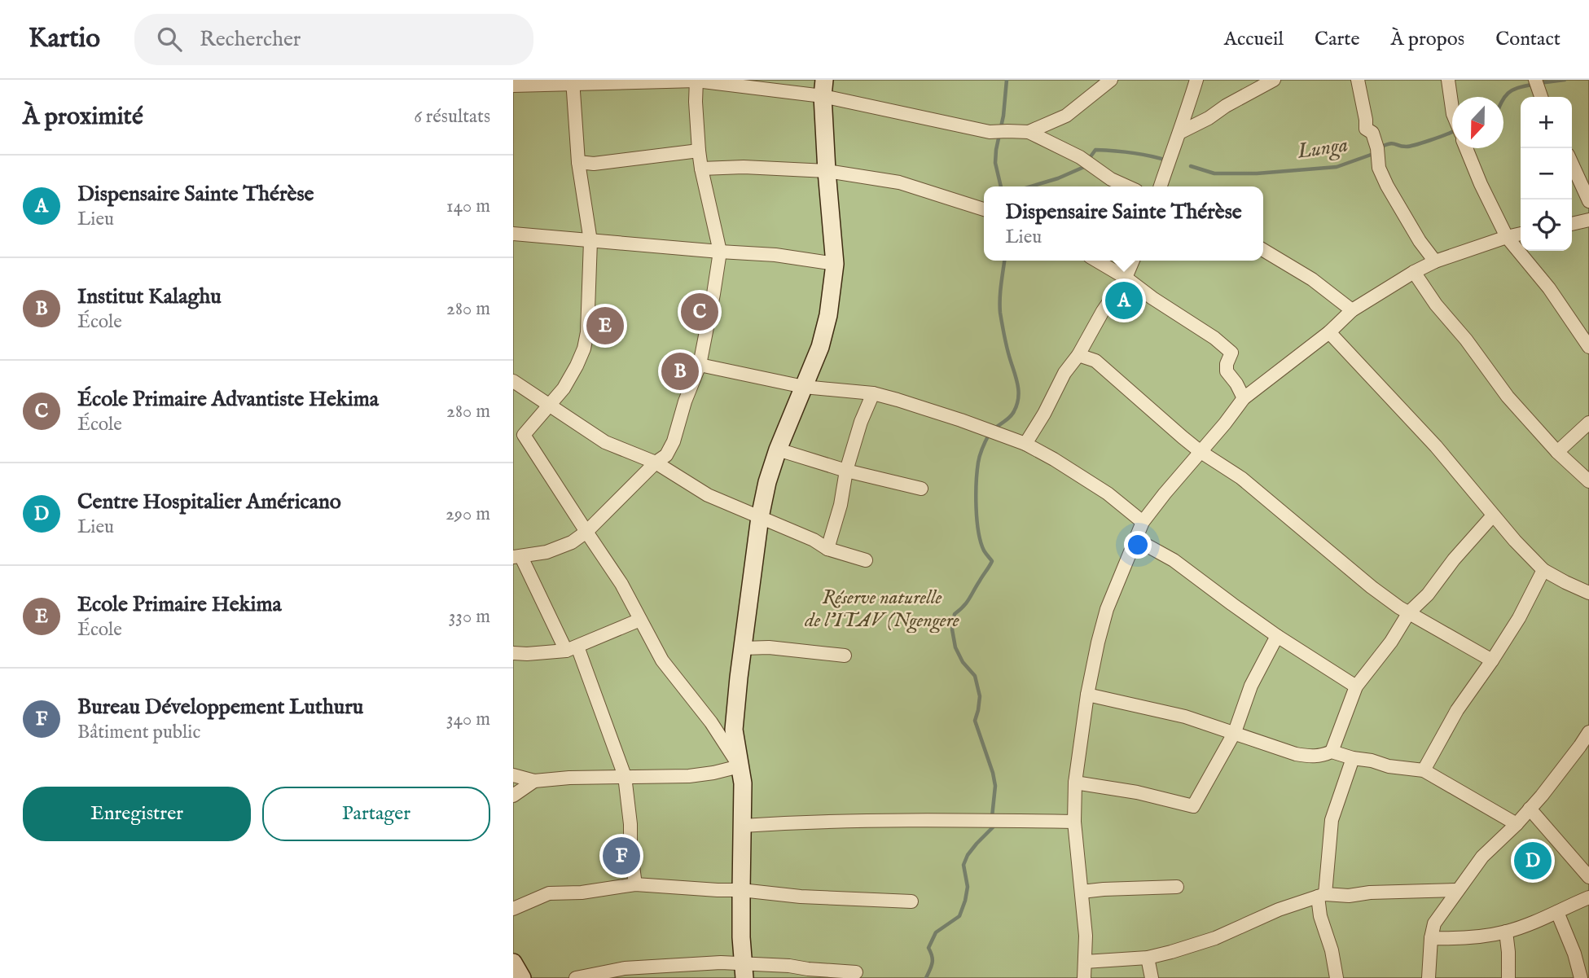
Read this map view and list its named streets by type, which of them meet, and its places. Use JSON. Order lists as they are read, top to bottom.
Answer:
{
  "water": ["Lunga"],
  "parks": ["Réserve naturelle de l'ITAV (Ngengere"],
  "north": "bottom",
  "page": {
    "header": "Kartio",
    "search": "Rechercher",
    "nav": [
      "Accueil",
      "Carte",
      "À propos",
      "Contact"
    ],
    "heading": ["À proximité", "6 résultats"],
    "map_buttons": ["+", "−"],
    "list": [
      {
        "mark": "A",
        "name": "Dispensaire Sainte Thérèse",
        "note": "Lieu",
        "value": "140 m"
      },
      {
        "mark": "B",
        "name": "Institut Kalaghu",
        "note": "École",
        "value": "280 m"
      },
      {
        "mark": "C",
        "name": "École Primaire Advantiste Hekima",
        "note": "École",
        "value": "280 m"
      },
      {
        "mark": "D",
        "name": "Centre Hospitalier Américano",
        "note": "Lieu",
        "value": "290 m"
      },
      {
        "mark": "E",
        "name": "Ecole Primaire Hekima",
        "note": "École",
        "value": "330 m"
      },
      {
        "mark": "F",
        "name": "Bureau Développement Luthuru",
        "note": "Bâtiment public",
        "value": "340 m"
      }
    ],
    "popup": ["Dispensaire Sainte Thérèse", "Lieu"],
    "pins": [
      "A",
      "C",
      "E",
      "B",
      "F",
      "D"
    ],
    "buttons": ["Enregistrer", "Partager"]
  }
}
